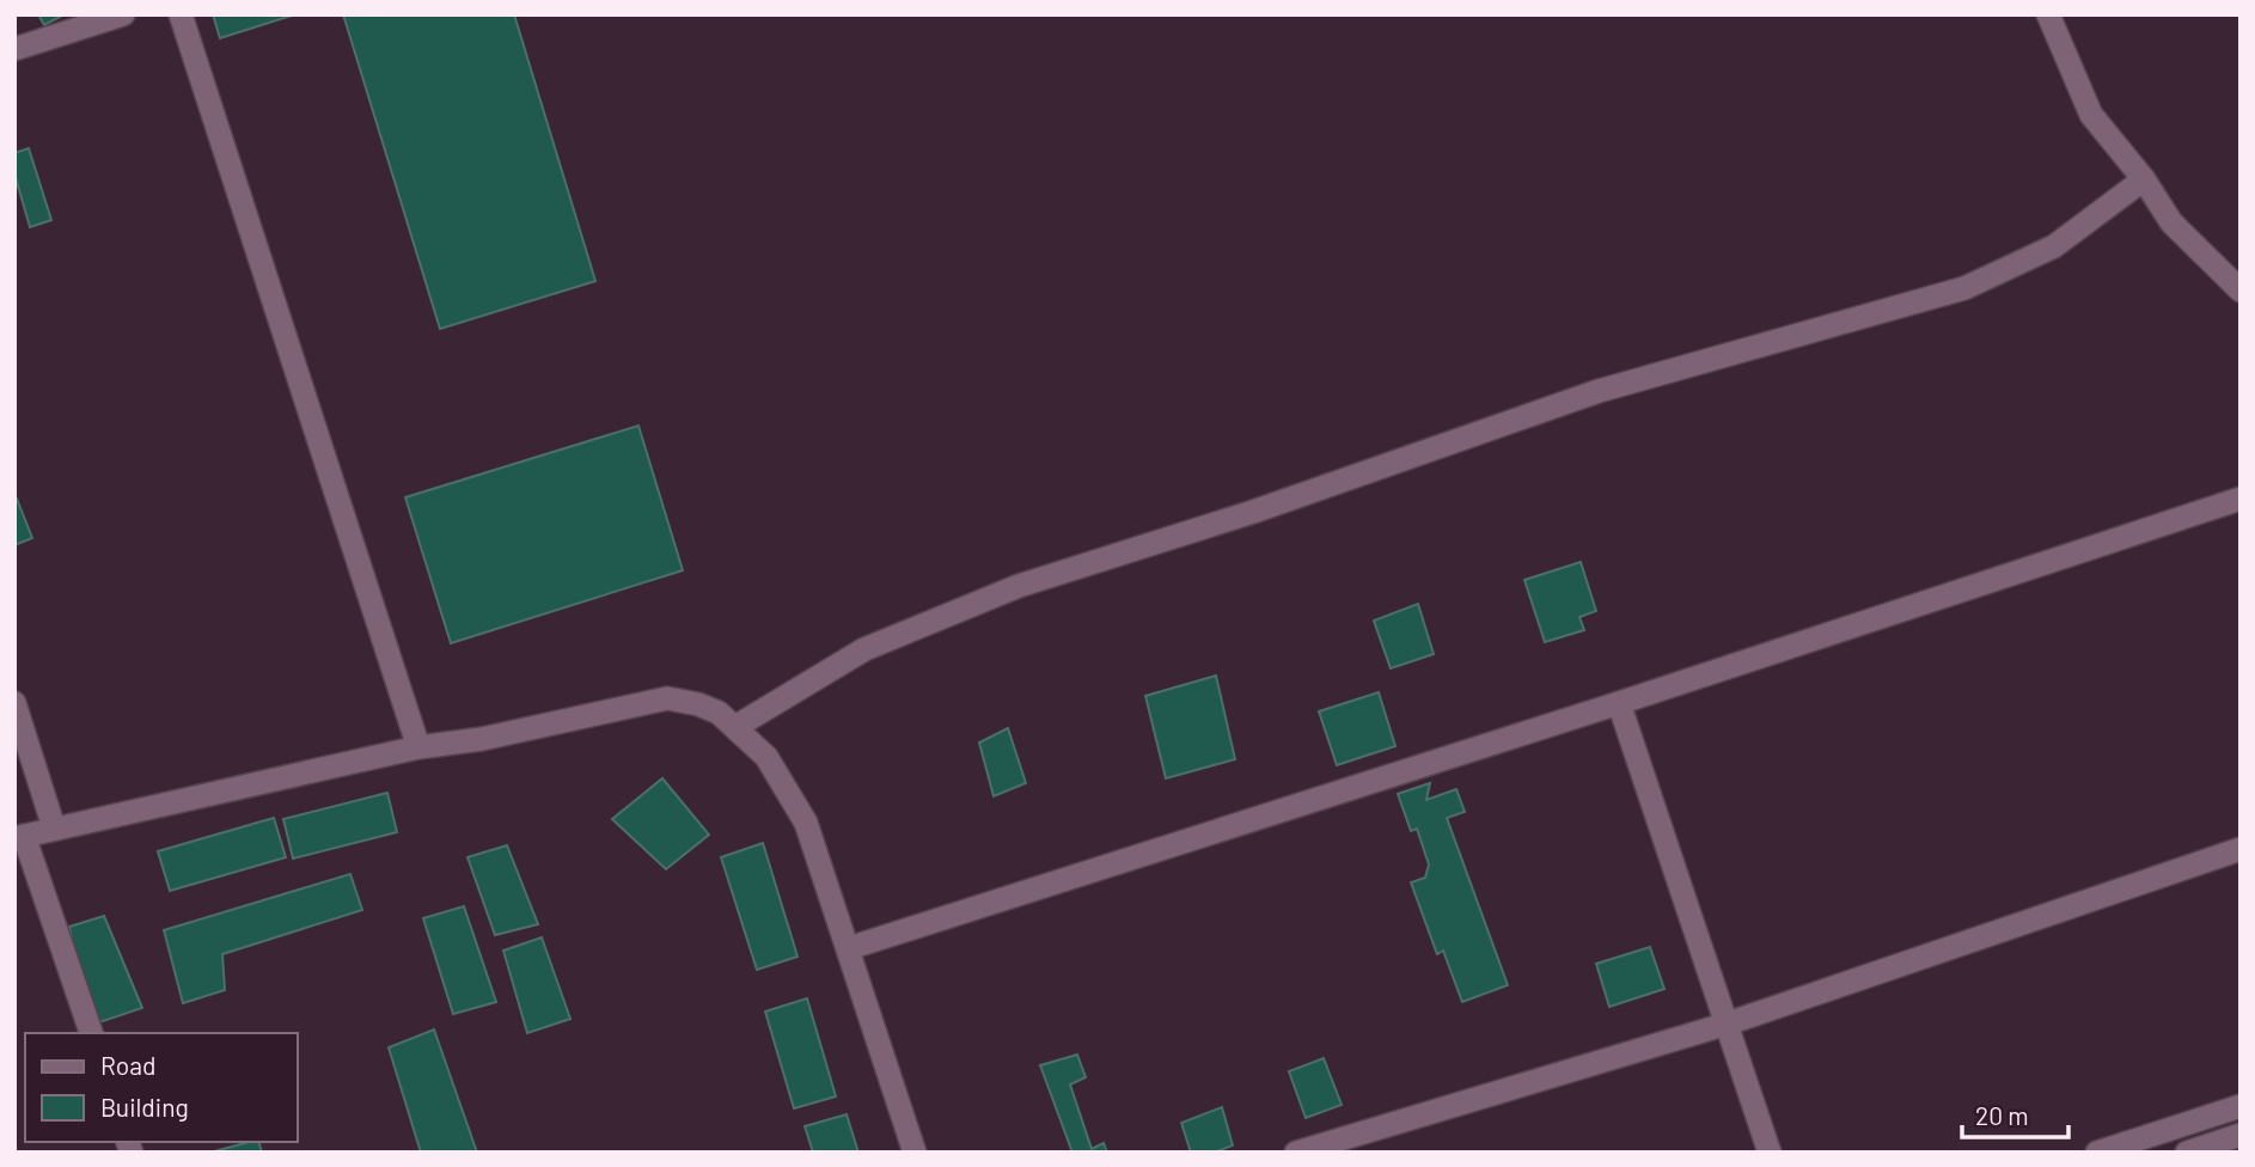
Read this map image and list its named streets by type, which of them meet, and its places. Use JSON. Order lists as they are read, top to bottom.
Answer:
{
  "legend": ["Road", "Building"],
  "scale_bar": "20 m"
}
